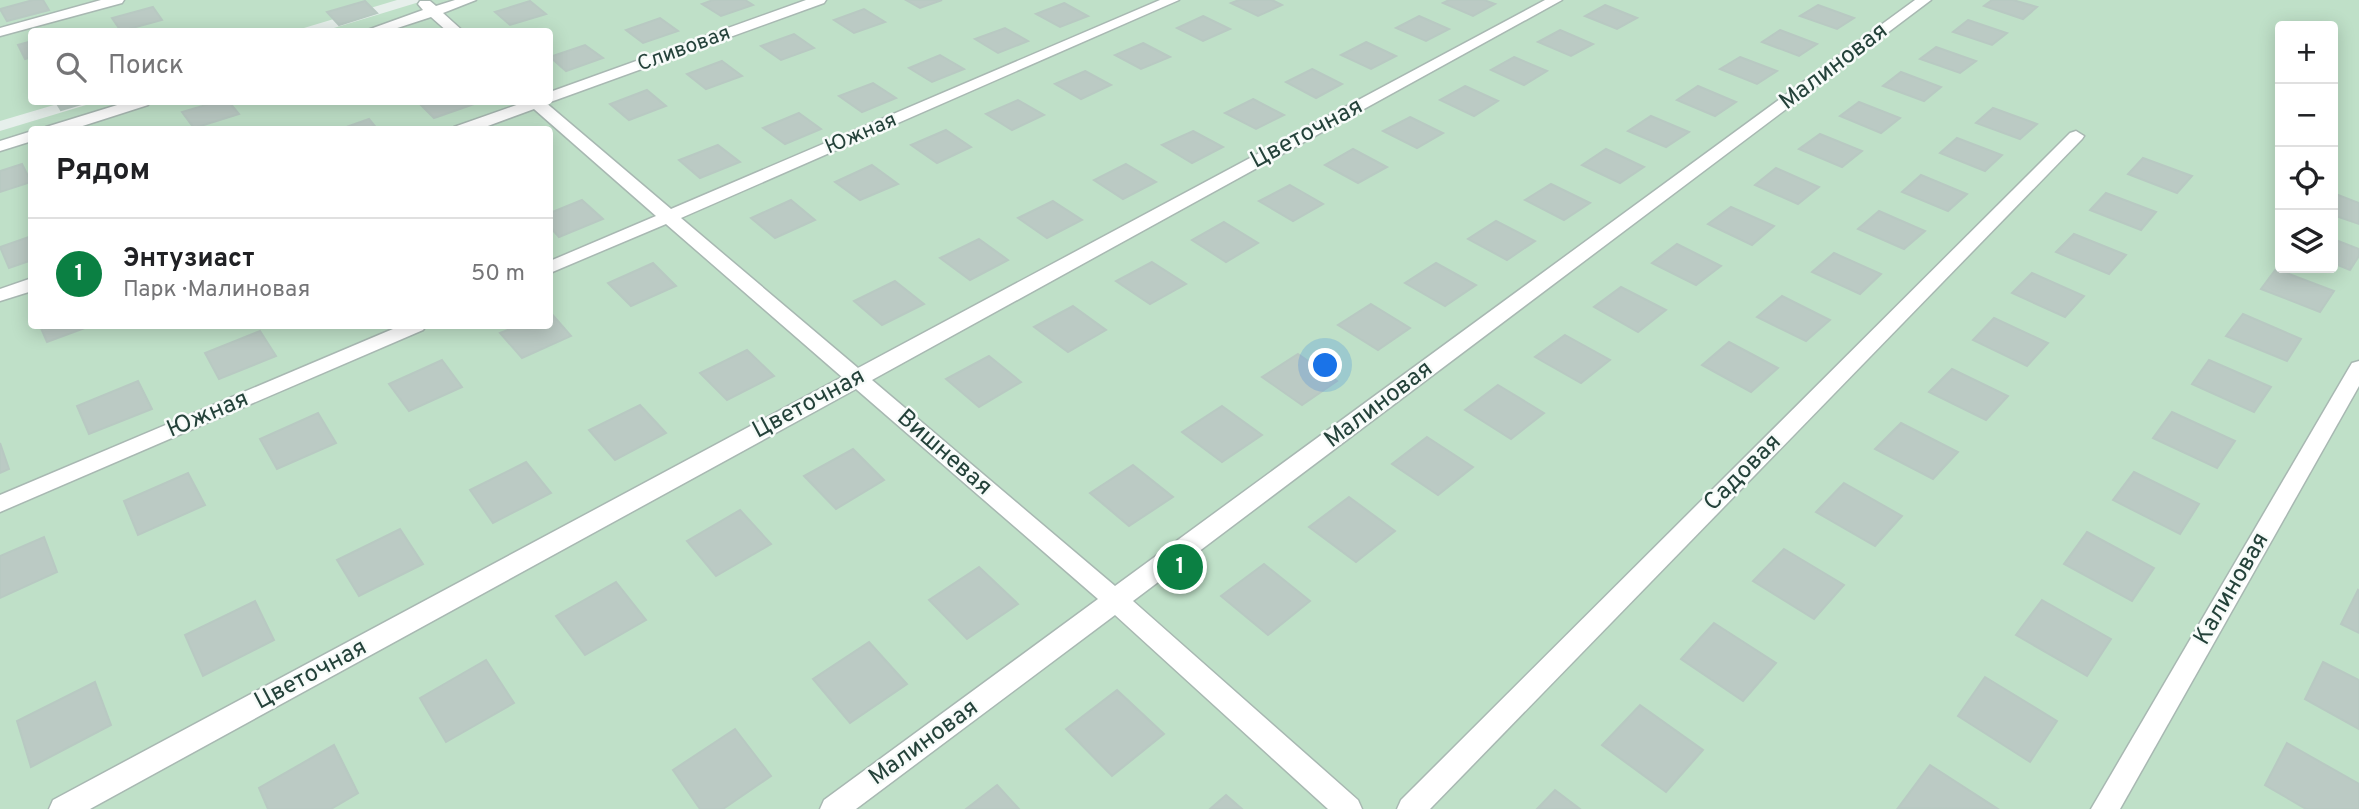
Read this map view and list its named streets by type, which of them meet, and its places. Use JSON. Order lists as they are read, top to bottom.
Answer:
{
  "streets": {
    "street": [
      "Сливовая",
      "Малиновая",
      "Южная",
      "Цветочная",
      "Вишневая",
      "Садовая",
      "Калиновая"
    ]
  },
  "crossings": [
    ["Малиновая", "Вишневая"],
    ["Южная", "Вишневая"],
    ["Цветочная", "Вишневая"]
  ],
  "page": {
    "map_buttons": ["+", "−"],
    "search": "Поиск",
    "heading": "Рядом",
    "list": [
      {
        "mark": "1",
        "name": "Энтузиаст",
        "note": "Парк · Малиновая",
        "value": "50 m"
      }
    ],
    "pins": "1"
  }
}
